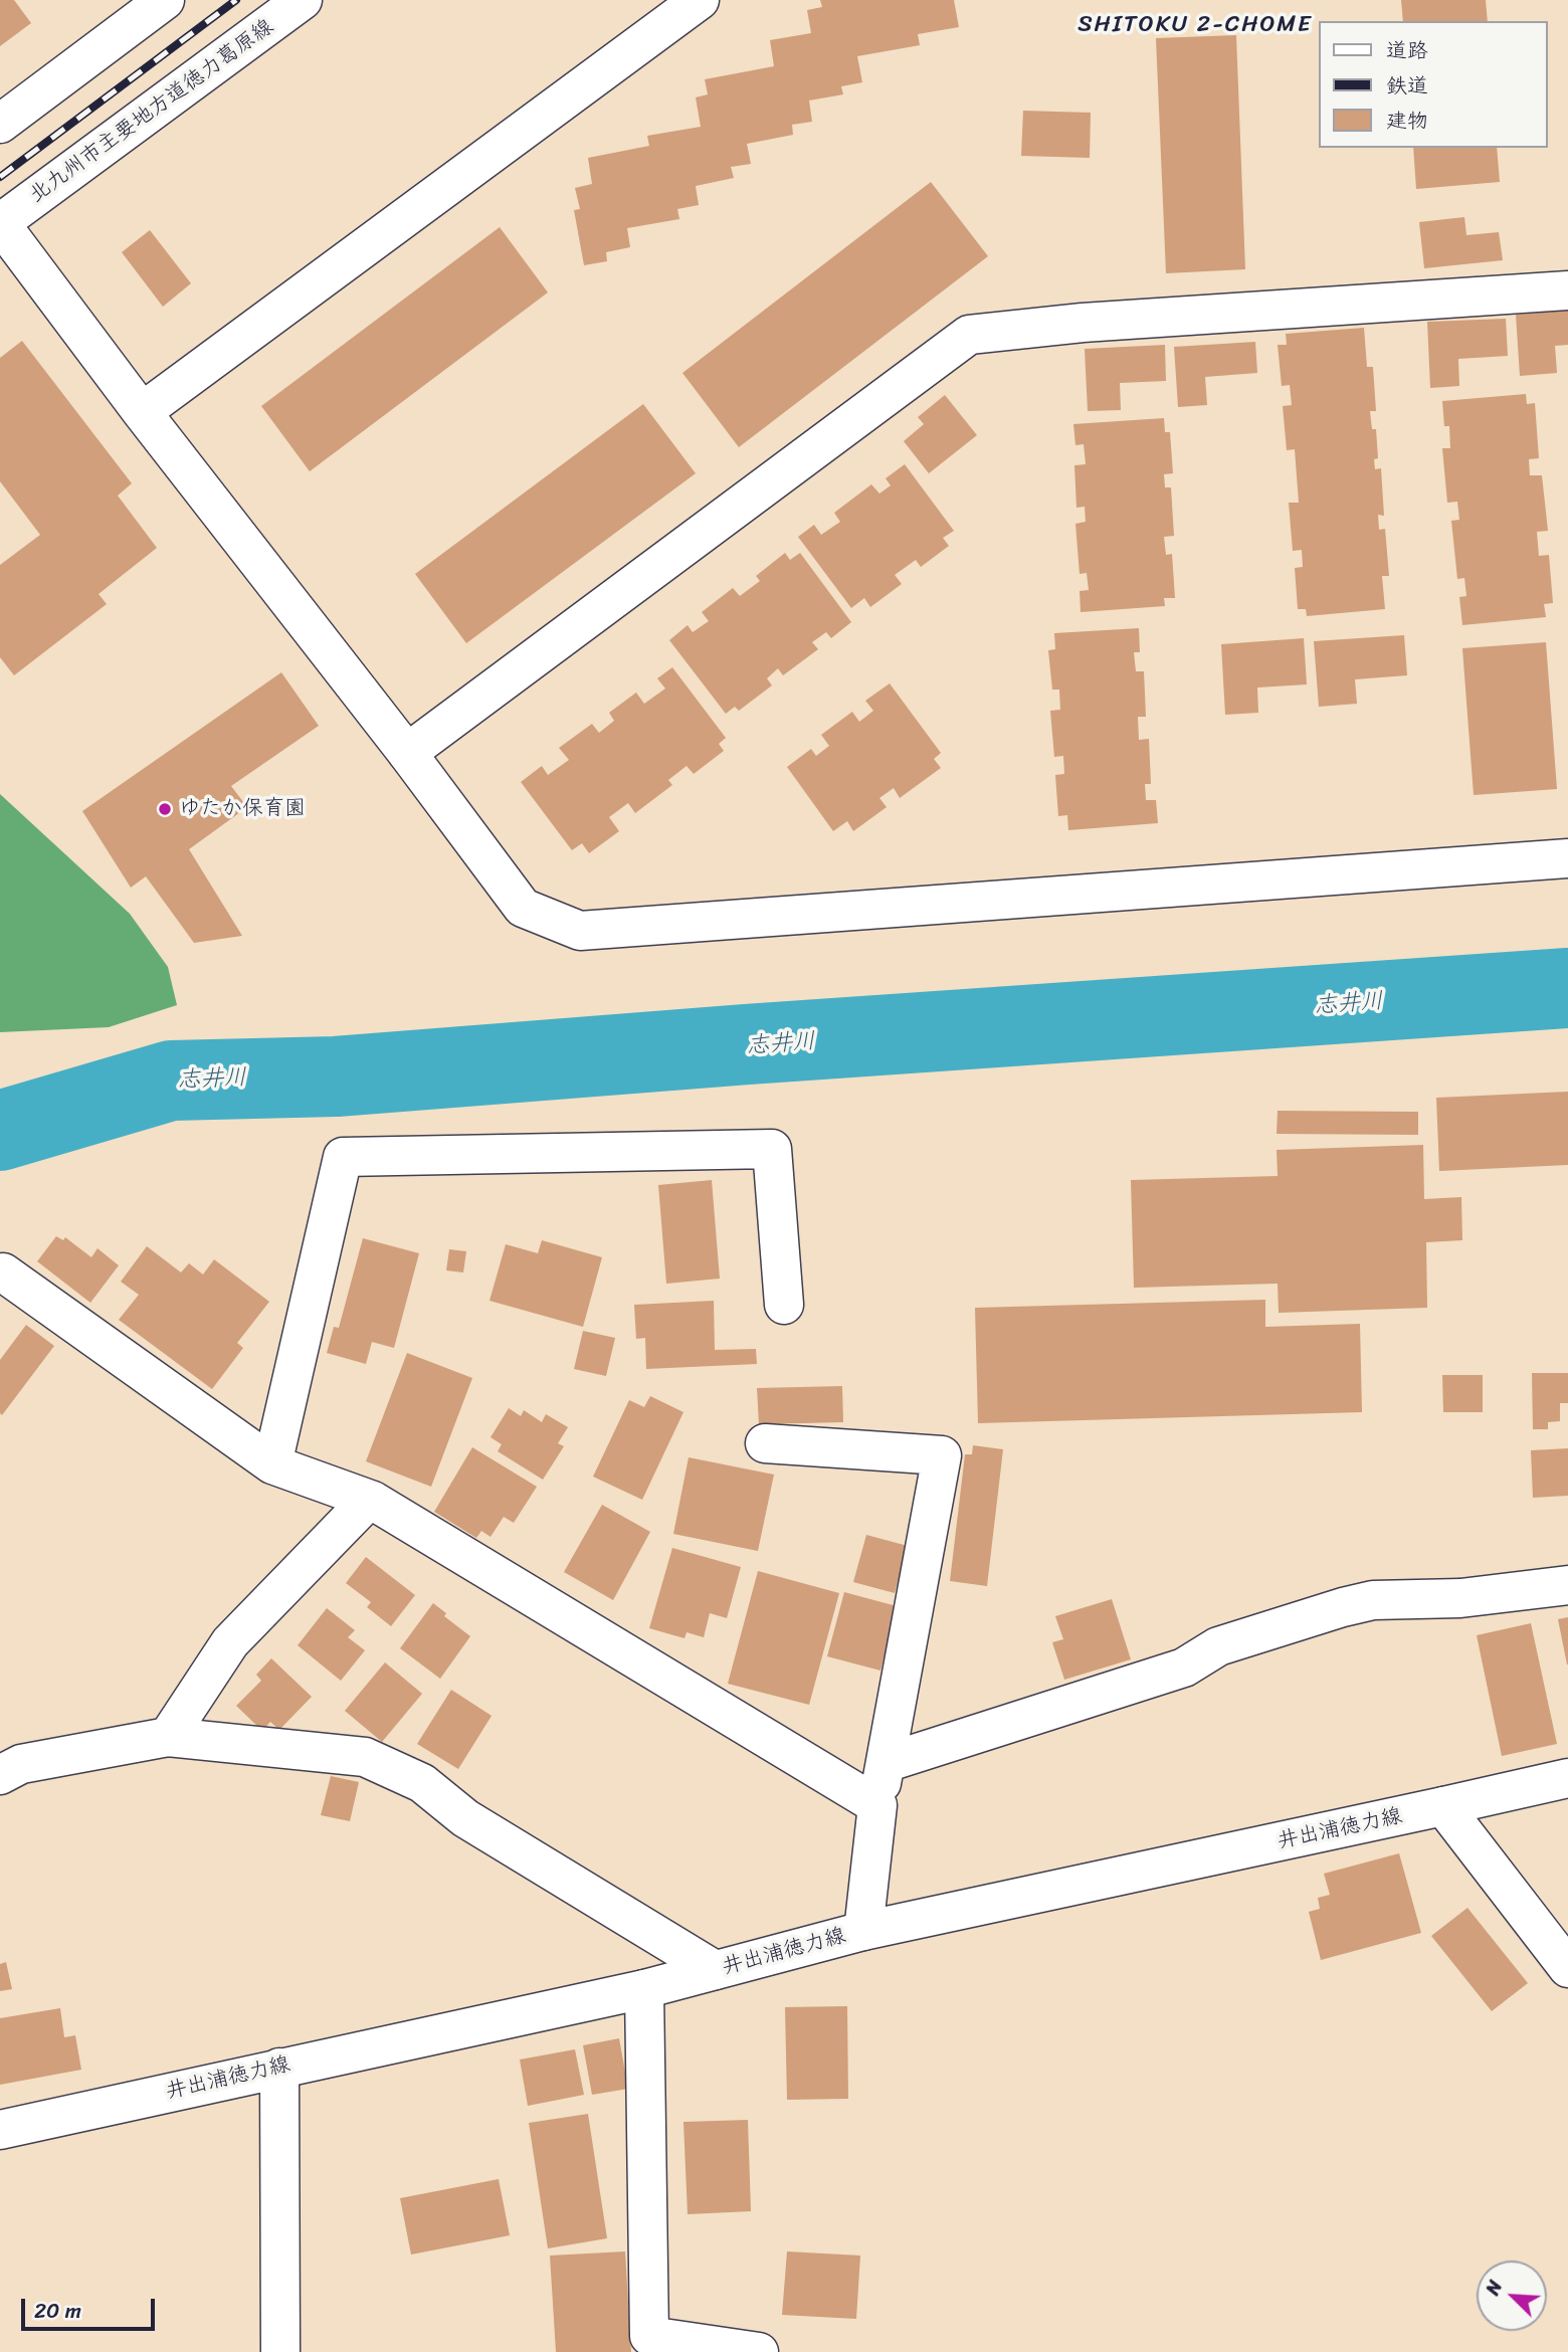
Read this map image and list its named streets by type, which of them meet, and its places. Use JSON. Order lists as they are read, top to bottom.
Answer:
{
  "streets": {
    "street": ["北九州市主要地方道徳力葛原線", "井出浦徳力線"]
  },
  "districts": ["SHITOKU 2-CHOME"],
  "water": ["志井川"],
  "places": ["ゆたか保育園"],
  "legend": ["道路", "鉄道", "建物"],
  "scale_bar": "20 m",
  "north": "top left"
}
